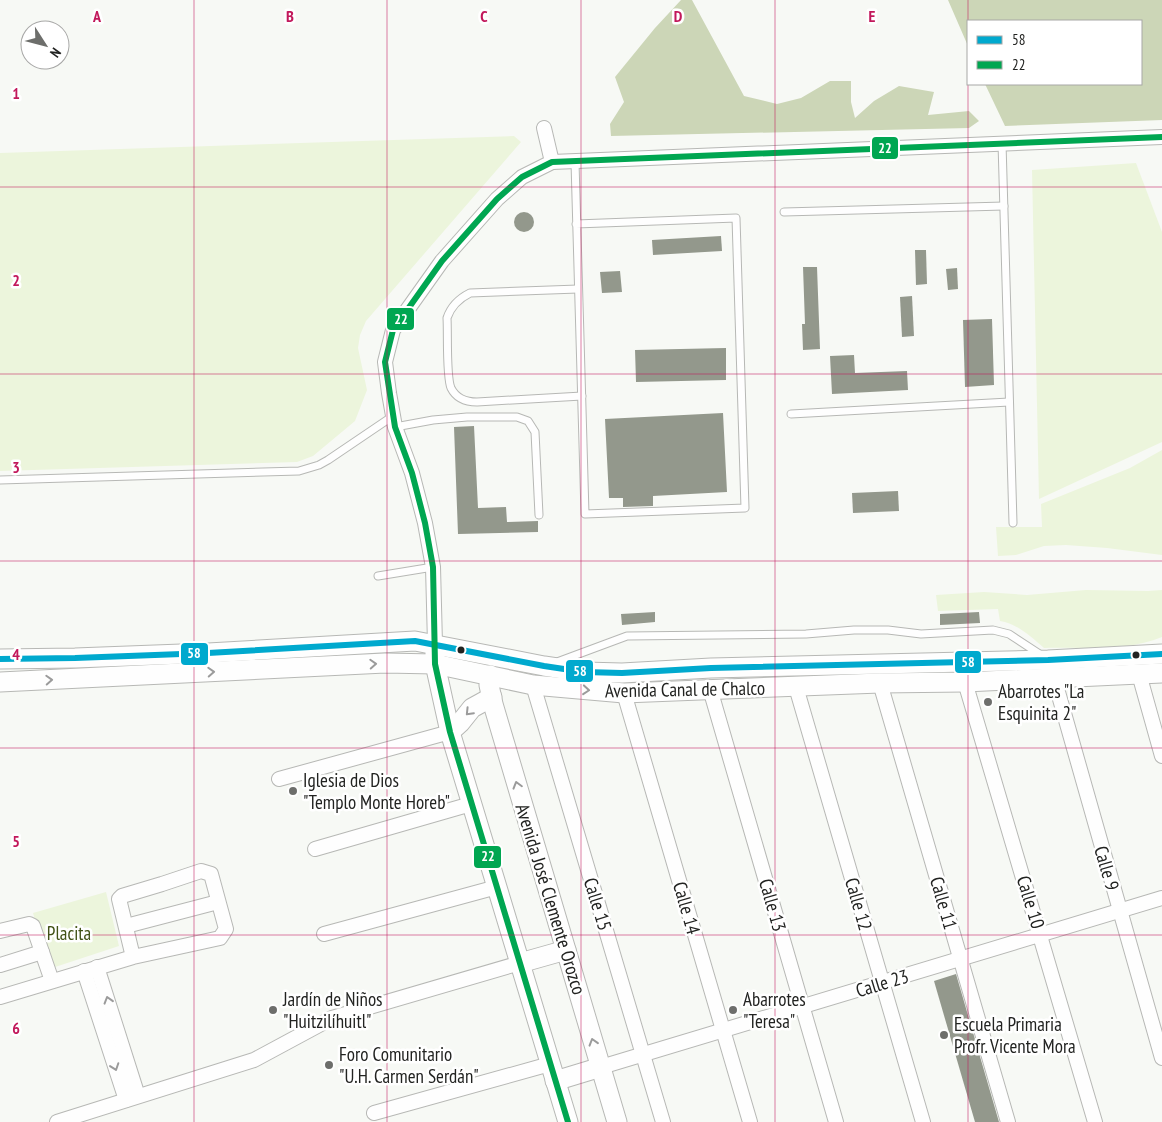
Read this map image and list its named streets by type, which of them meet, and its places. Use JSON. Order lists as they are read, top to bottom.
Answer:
{
  "streets": {
    "main road": ["Avenida Canal de Chalco", "Avenida José Clemente Orozco"],
    "street": [
      "Calle 9",
      "Calle 10",
      "Calle 11",
      "Calle 15",
      "Calle 12",
      "Calle 13",
      "Calle 14",
      "Calle 23"
    ]
  },
  "crossings": [
    ["Avenida Canal de Chalco", "Calle 9"],
    ["Avenida Canal de Chalco", "Avenida José Clemente Orozco"],
    ["Avenida Canal de Chalco", "Calle 10"],
    ["Avenida Canal de Chalco", "Calle 11"],
    ["Avenida Canal de Chalco", "Calle 15"],
    ["Avenida Canal de Chalco", "Calle 12"],
    ["Avenida Canal de Chalco", "Calle 13"],
    ["Avenida Canal de Chalco", "Calle 14"],
    ["Calle 9", "Calle 23"],
    ["Avenida José Clemente Orozco", "Calle 23"],
    ["Calle 10", "Calle 23"],
    ["Calle 11", "Calle 23"],
    ["Calle 15", "Calle 23"],
    ["Calle 12", "Calle 23"],
    ["Calle 13", "Calle 23"],
    ["Calle 14", "Calle 23"]
  ],
  "parks": ["Placita"],
  "places": [
    "Abarrotes \"La Esquinita 2\"",
    "Iglesia de Dios \"Templo Monte Horeb\"",
    "Jardín de Niños \"Huitzilíhuitl\"",
    "Abarrotes \"Teresa\"",
    "Escuela Primaria Profr. Vicente Mora",
    "Foro Comunitario \"U.H. Carmen Serdán\""
  ],
  "lines": ["transit line 22", "transit line 58"],
  "legend": ["58", "22"],
  "north": "bottom right",
  "grid": {
    "columns": [
      "A",
      "B",
      "C",
      "D",
      "E"
    ],
    "rows": [
      "1",
      "2",
      "3",
      "4",
      "5",
      "6"
    ]
  }
}
